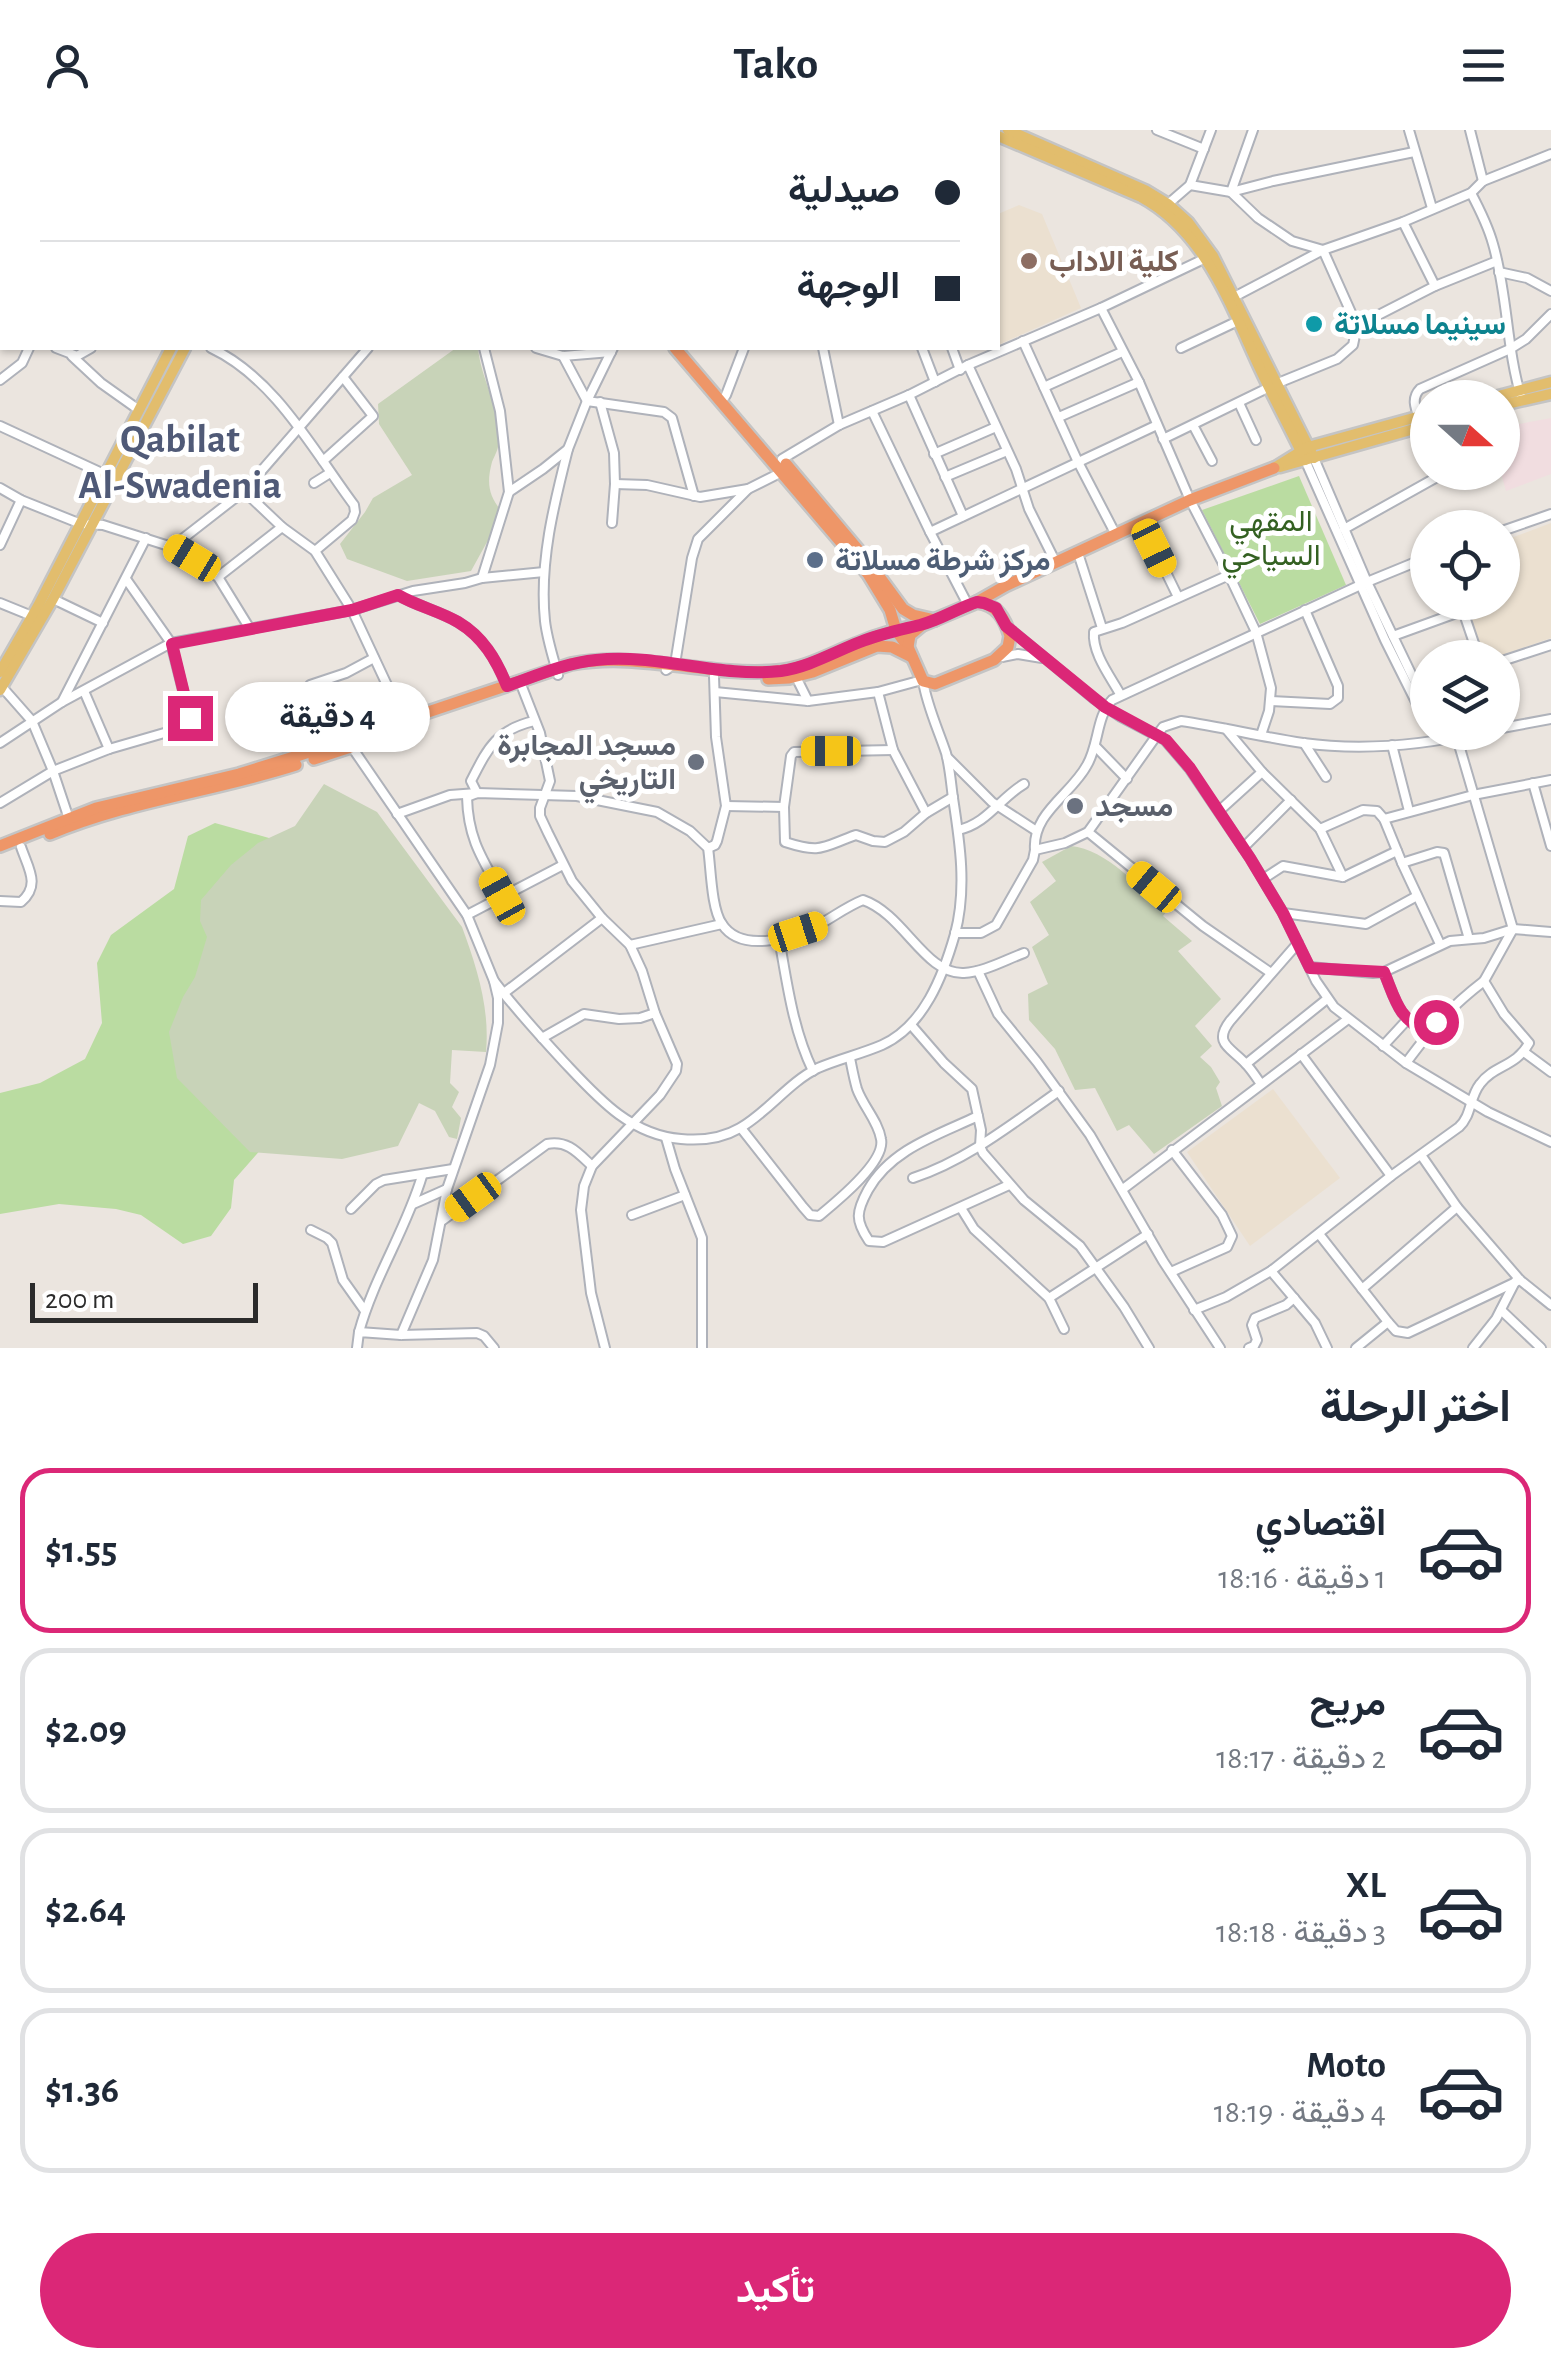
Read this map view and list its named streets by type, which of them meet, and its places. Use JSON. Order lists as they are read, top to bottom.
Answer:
{
  "districts": ["Qabilat Al-Swadenia"],
  "parks": ["المقهي السياحي"],
  "places": [
    "كلية الاداب",
    "سينيما مسلاتة",
    "مركز شرطة مسلاتة",
    "مسجد المجابرة التاريخي",
    "مسجد"
  ],
  "scale_bar": "200 m",
  "north": "right",
  "page": {
    "header": "Tako",
    "banner": ["صيدلية", "الوجهة"],
    "bubble": "4 دقيقة",
    "scale": "200 m",
    "heading": "اختر الرحلة",
    "list": [
      {
        "name": "اقتصادي",
        "note": "1 دقيقة · 18:16",
        "value": "$1.55"
      },
      {
        "name": "مريح",
        "note": "2 دقيقة · 18:17",
        "value": "$2.09"
      },
      {
        "name": "XL",
        "note": "3 دقيقة · 18:18",
        "value": "$2.64"
      },
      {
        "name": "Moto",
        "note": "4 دقيقة · 18:19",
        "value": "$1.36"
      }
    ],
    "buttons": "تأكيد"
  }
}
